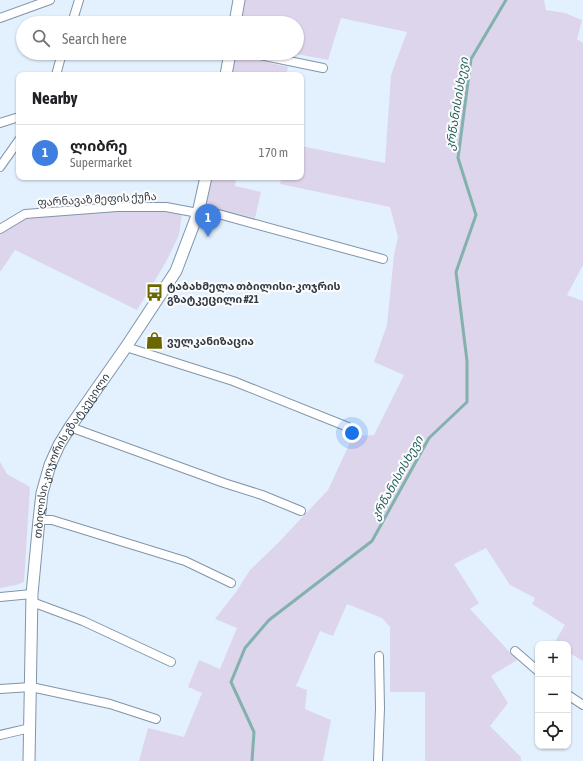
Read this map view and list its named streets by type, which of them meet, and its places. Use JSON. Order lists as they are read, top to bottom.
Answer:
{
  "streets": {
    "main road": ["თბილისი-კოჯორის გზატკეცილი"],
    "street": ["ფარნავაზ მეფის ქუჩა"]
  },
  "crossings": [
    ["ფარნავაზ მეფის ქუჩა", "თბილისი-კოჯორის გზატკეცილი"]
  ],
  "water": ["კრწანისისხევი"],
  "places": {
    "bus stop": ["ტაბახმელა თბილისი-კოჯრის გზატკეცილი #21"],
    "shop": ["ვულკანიზაცია"]
  },
  "page": {
    "search": "Search here",
    "heading": "Nearby",
    "list": [
      {
        "mark": "1",
        "name": "ლიბრე",
        "note": "Supermarket",
        "value": "170 m"
      }
    ],
    "pins": "1",
    "map_buttons": ["+", "−"]
  }
}
